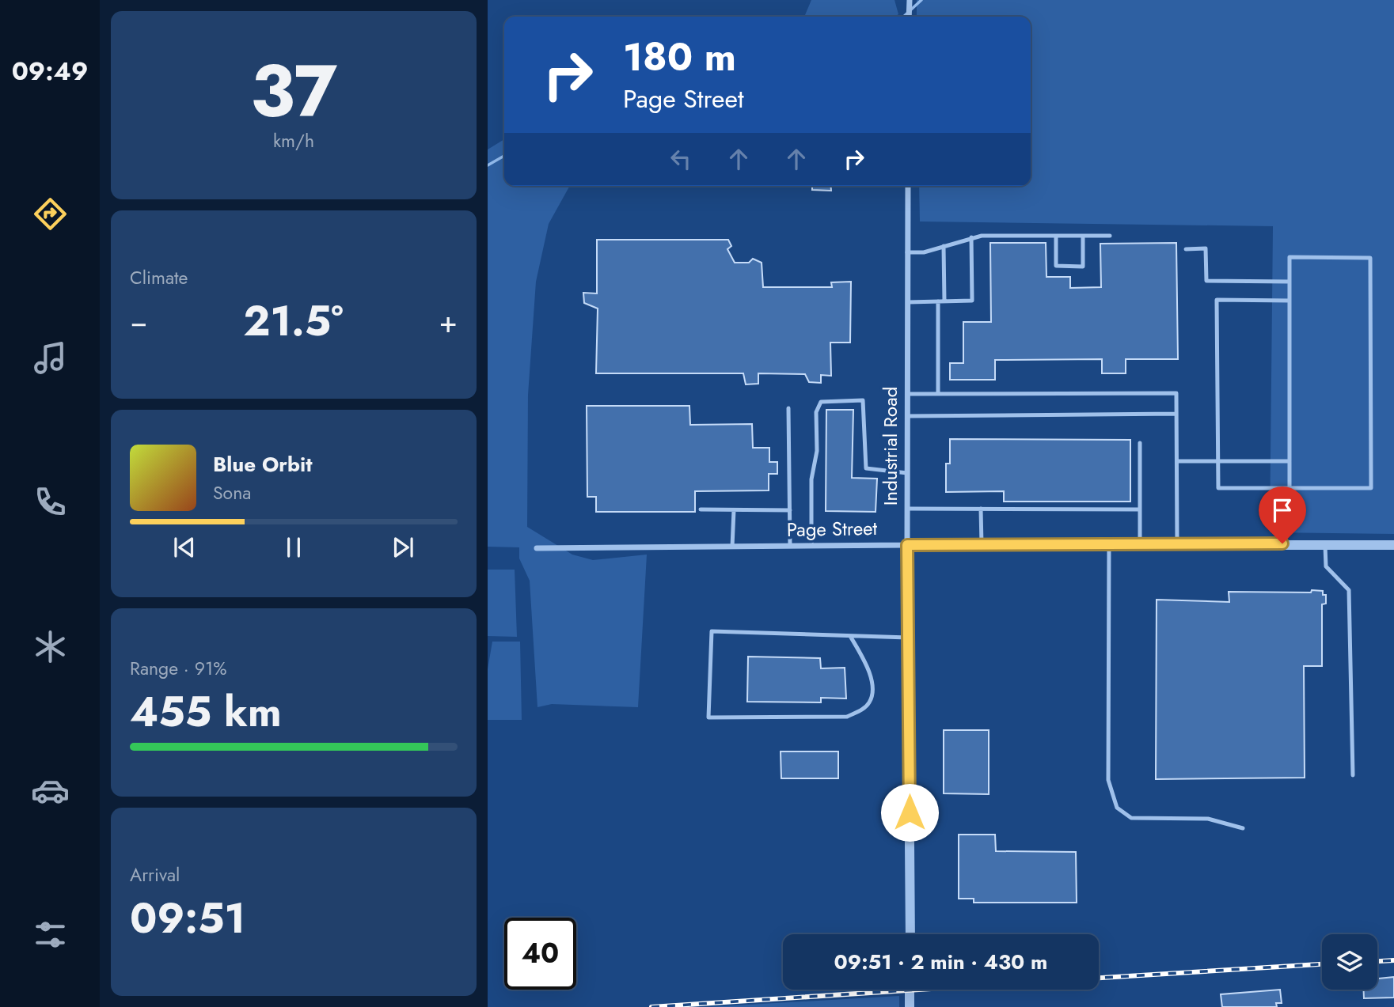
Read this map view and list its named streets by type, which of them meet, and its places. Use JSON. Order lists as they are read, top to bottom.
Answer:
{
  "streets": {
    "street": ["Industrial Road", "Page Street"]
  },
  "crossings": [
    ["Industrial Road", "Page Street"]
  ],
  "page": {
    "tabs": "09:49",
    "tile": [
      ["37", "km/h"],
      "Climate",
      ["Range · 91%", "455 km"],
      ["Arrival", "09:51"]
    ],
    "turn": ["180 m", "Page Street"],
    "heat": ["−", "21.5°", "+"],
    "song": ["Blue Orbit", "Sona"],
    "limit": "40",
    "trip": "09:51 · 2 min · 430 m"
  }
}
